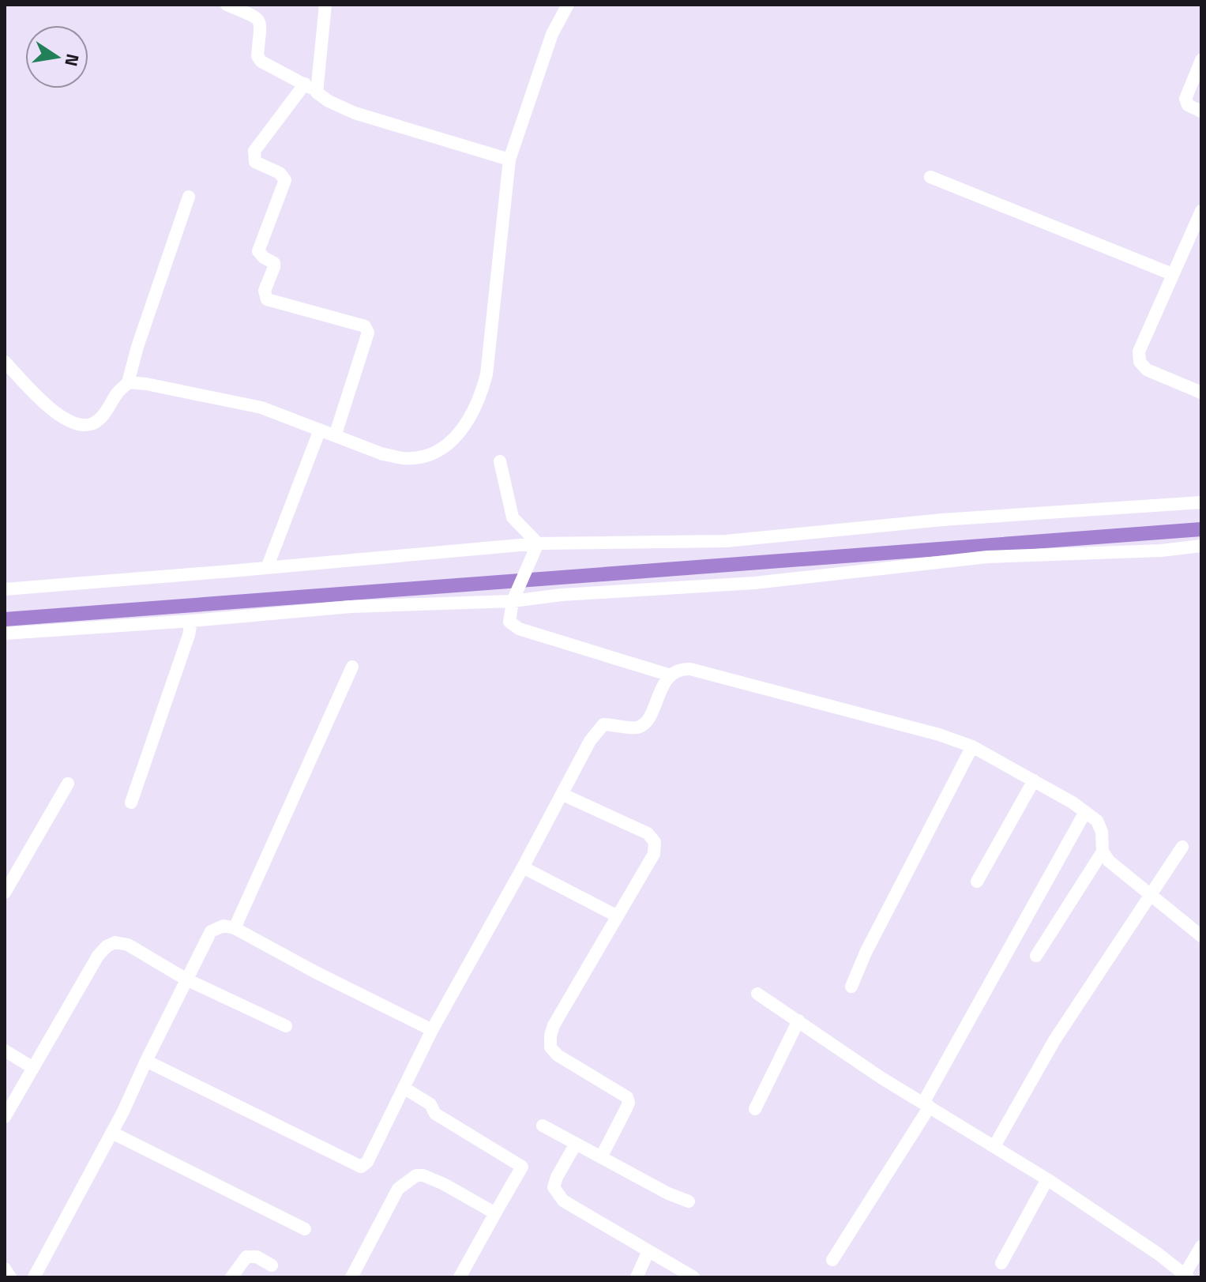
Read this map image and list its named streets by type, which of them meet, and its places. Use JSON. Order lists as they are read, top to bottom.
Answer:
{
  "north": "right"
}
